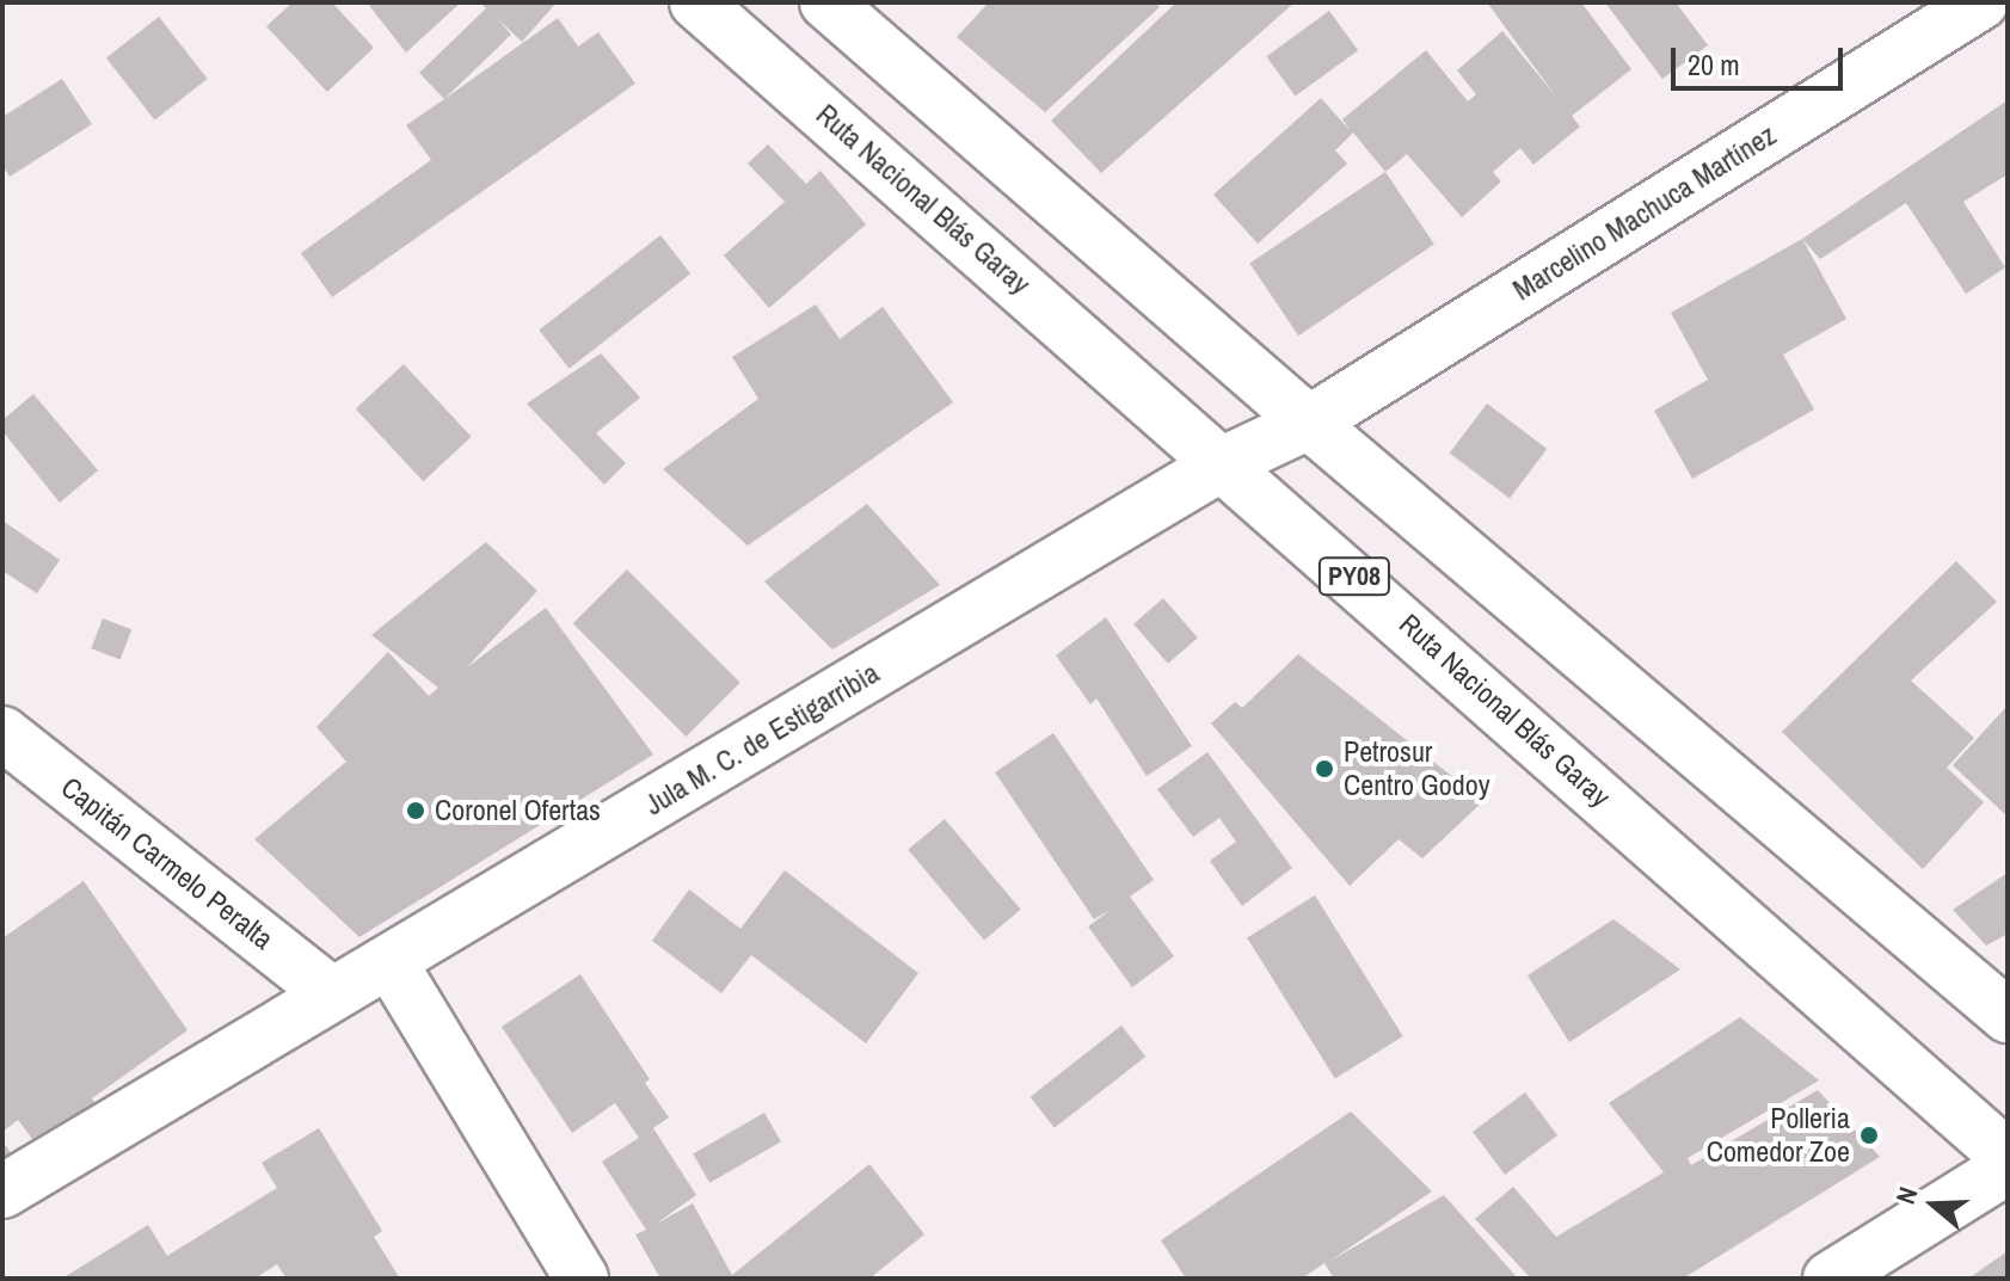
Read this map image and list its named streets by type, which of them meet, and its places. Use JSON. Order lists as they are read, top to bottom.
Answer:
{
  "streets": {
    "main road": [
      "Ruta Nacional Blás Garay",
      "Marcelino Machuca Martínez",
      "PY08",
      "Jula M. C. de Estigarribia",
      "Capitán Carmelo Peralta"
    ]
  },
  "crossings": [
    ["Ruta Nacional Blás Garay", "Marcelino Machuca Martínez"],
    ["Ruta Nacional Blás Garay", "Jula M. C. de Estigarribia"],
    ["Marcelino Machuca Martínez", "Jula M. C. de Estigarribia"],
    ["Jula M. C. de Estigarribia", "Capitán Carmelo Peralta"]
  ],
  "places": ["Petrosur Centro Godoy", "Coronel Ofertas", "Polleria Comedor Zoe"],
  "scale_bar": "20 m",
  "north": "left"
}
